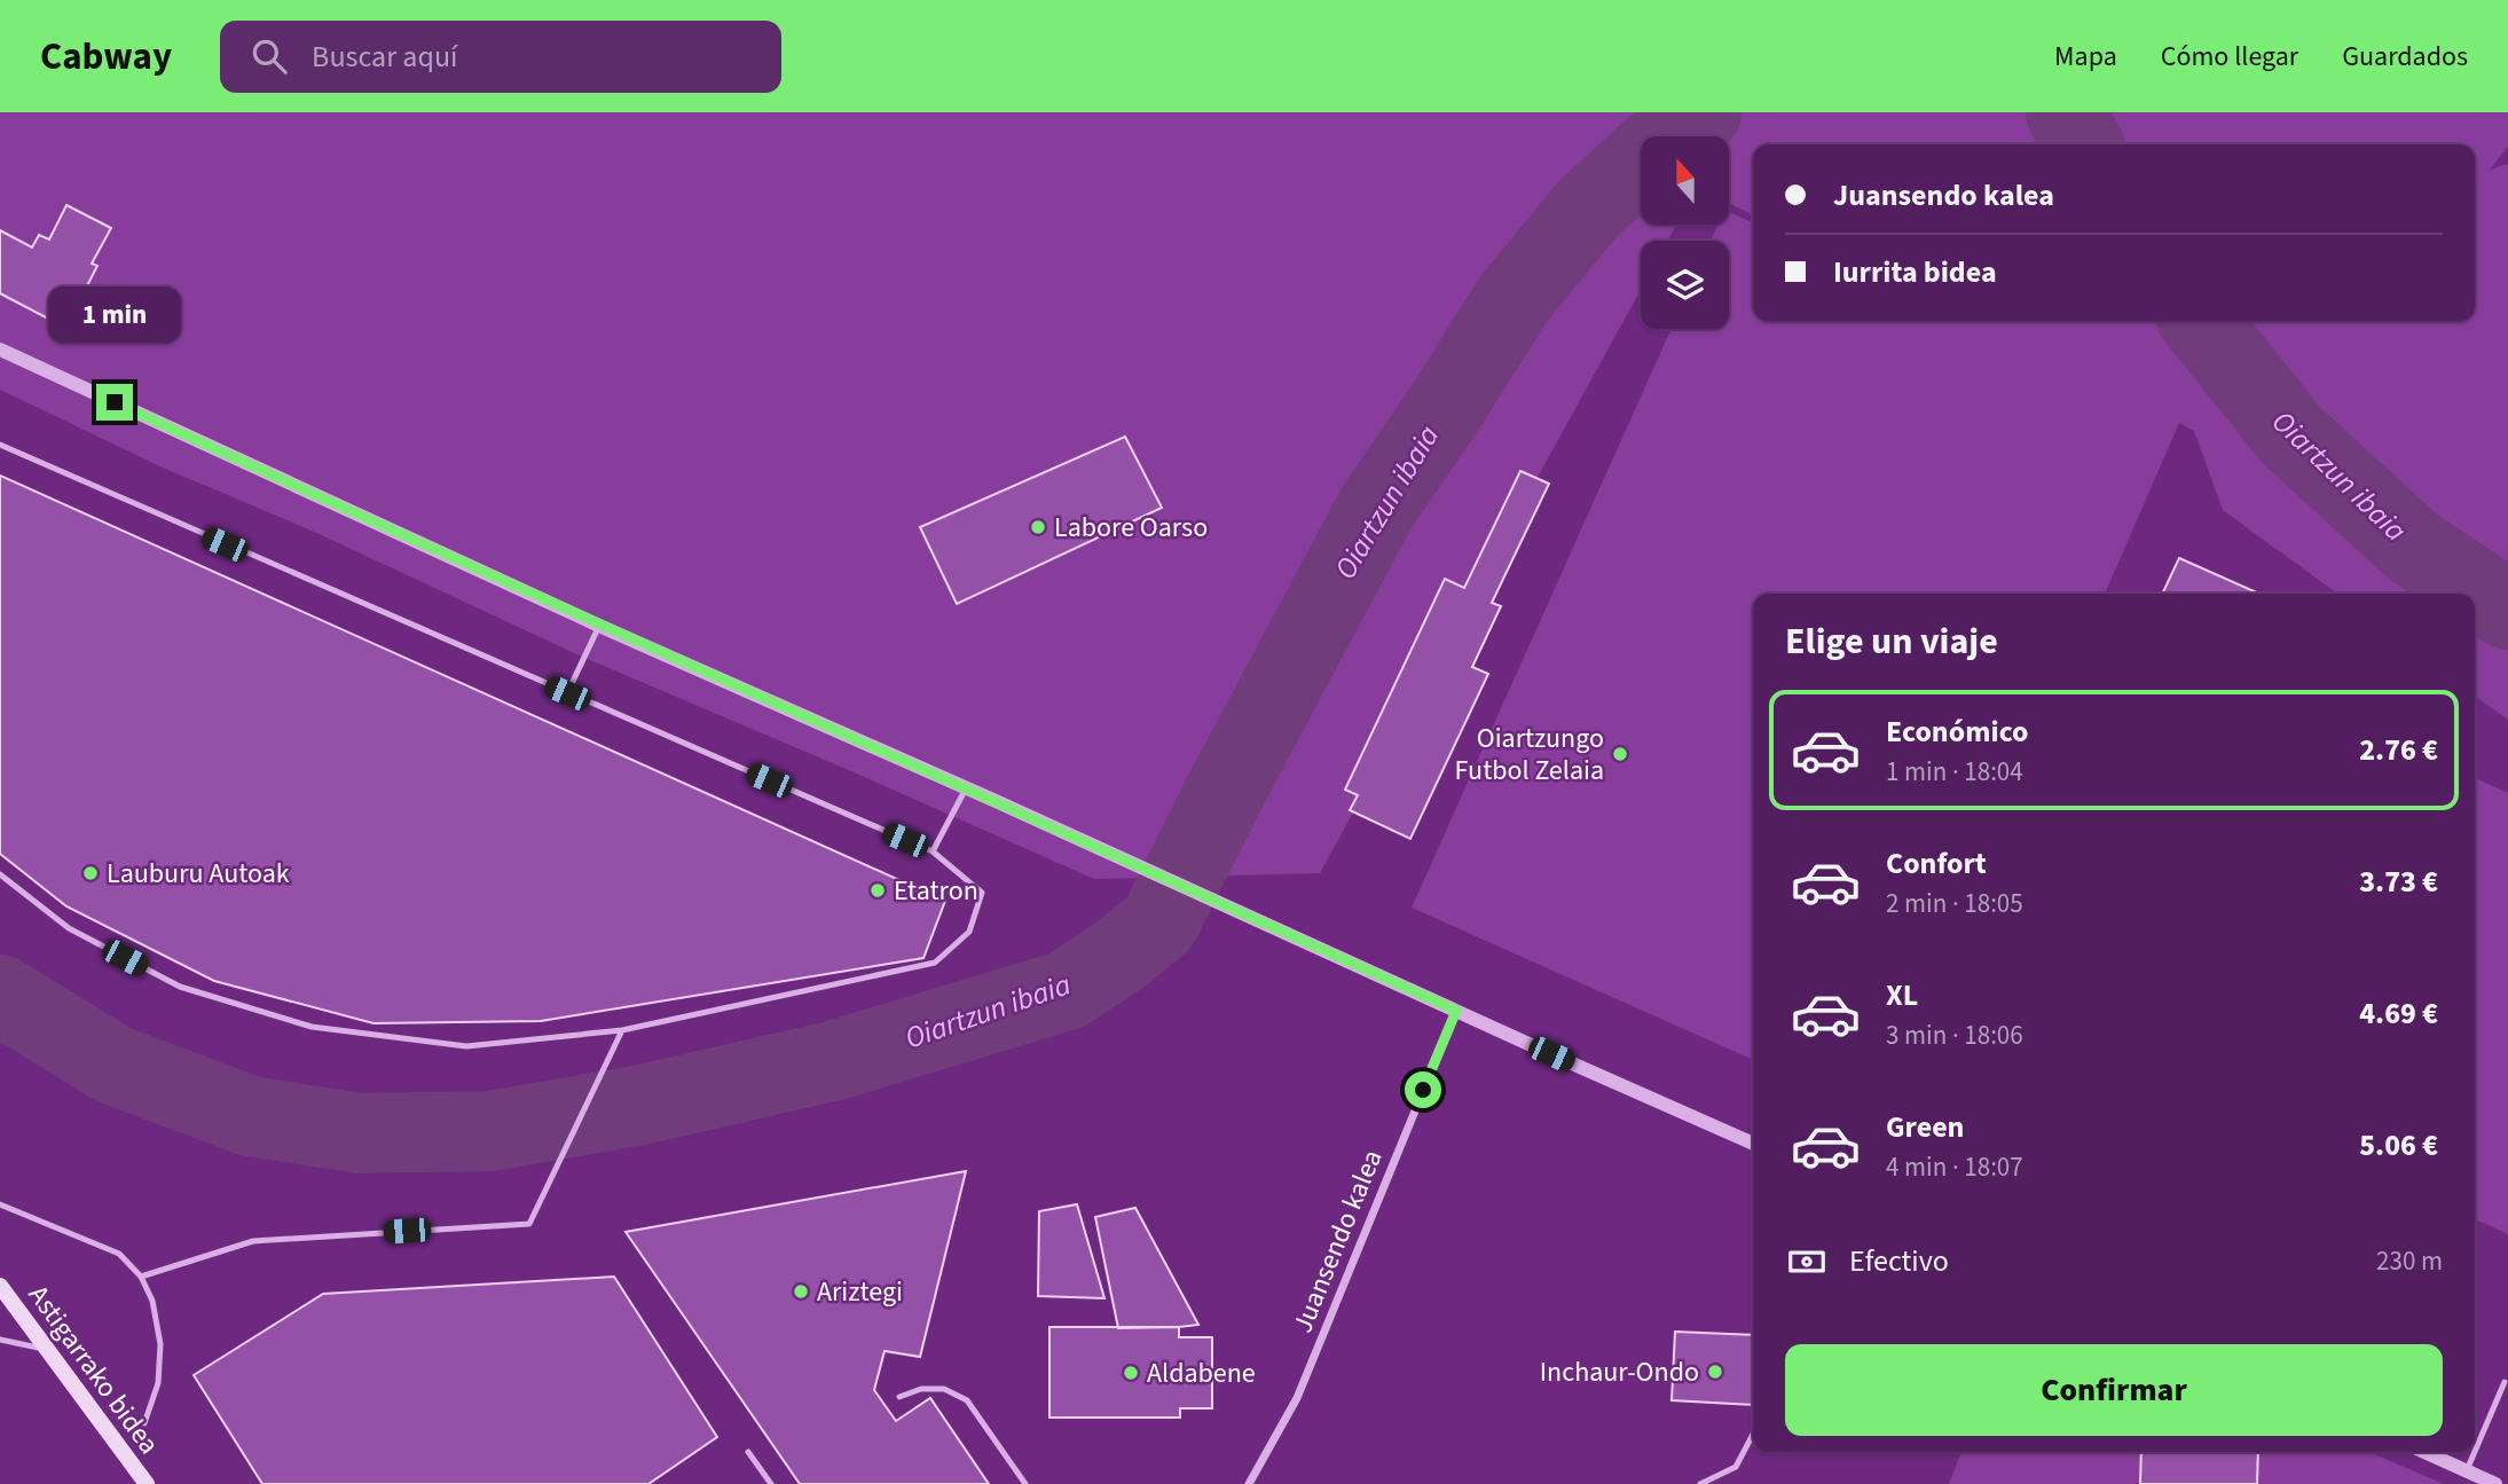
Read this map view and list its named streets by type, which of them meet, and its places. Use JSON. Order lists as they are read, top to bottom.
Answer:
{
  "streets": {
    "main road": ["Astigarrako bidea"],
    "street": ["Juansendo kalea"]
  },
  "water": ["Oiartzun ibaia"],
  "places": [
    "Labore Oarso",
    "Oiartzungo Futbol Zelaia",
    "Lauburu Autoak",
    "Etatron",
    "Ariztegi",
    "Inchaur-Ondo",
    "Aldabene"
  ],
  "north": "top",
  "page": {
    "header": "Cabway",
    "search": "Buscar aquí",
    "nav": ["Mapa", "Cómo llegar", "Guardados"],
    "banner": ["Juansendo kalea", "Iurrita bidea"],
    "bubble": "1 min",
    "heading": "Elige un viaje",
    "list": [
      {
        "name": "Económico",
        "note": "1 min · 18:04",
        "value": "2.76 €"
      },
      {
        "name": "Confort",
        "note": "2 min · 18:05",
        "value": "3.73 €"
      },
      {
        "name": "XL",
        "note": "3 min · 18:06",
        "value": "4.69 €"
      },
      {
        "name": "Green",
        "note": "4 min · 18:07",
        "value": "5.06 €"
      }
    ],
    "pay": ["Efectivo", "230 m"],
    "buttons": "Confirmar"
  }
}
